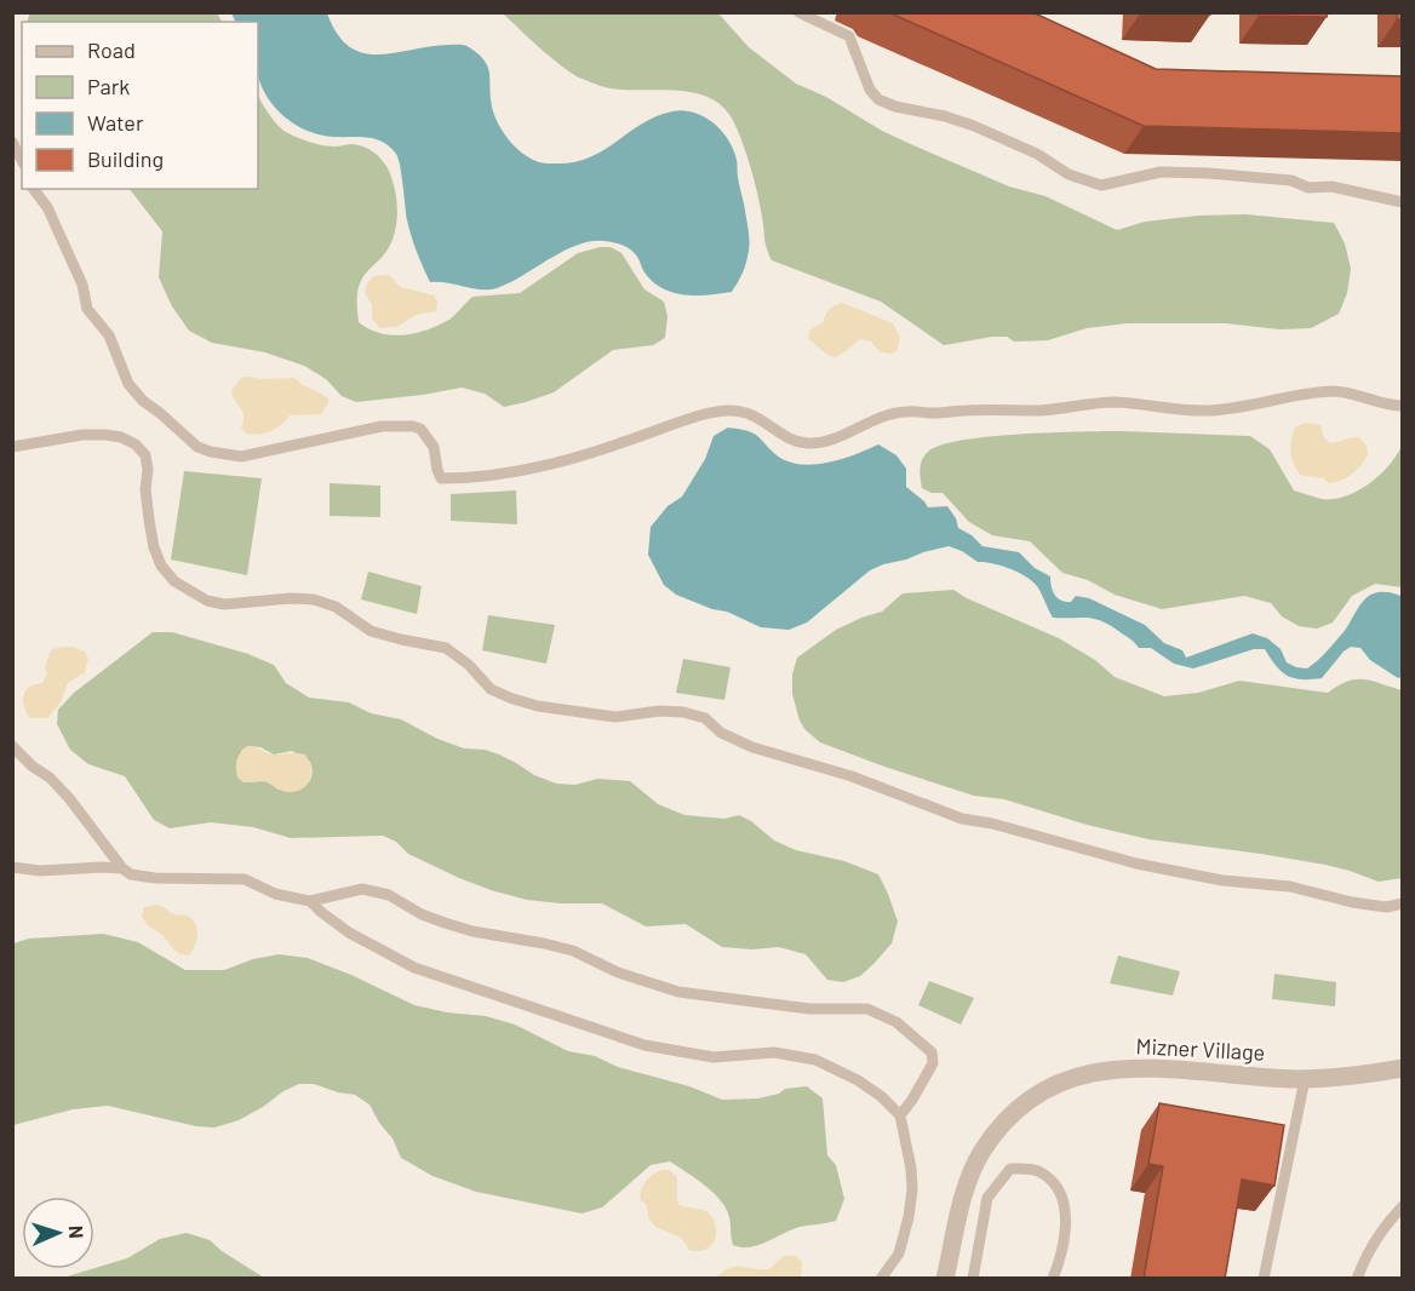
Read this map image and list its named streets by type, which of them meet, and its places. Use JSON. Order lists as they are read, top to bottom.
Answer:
{
  "streets": {
    "street": ["Mizner Village"]
  },
  "legend": [
    "Road",
    "Park",
    "Water",
    "Building"
  ],
  "north": "right"
}
